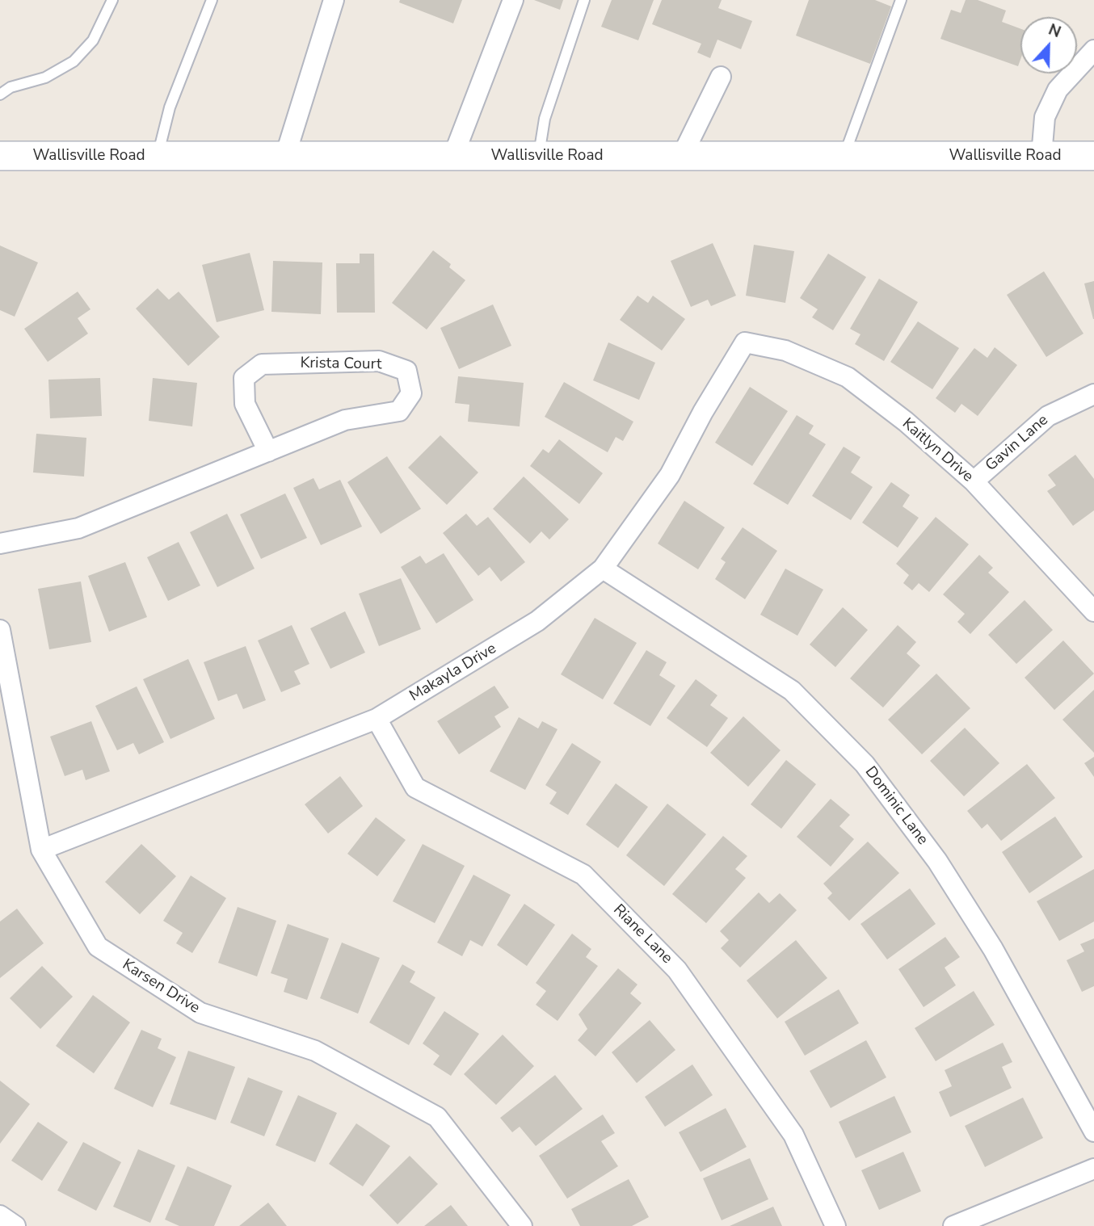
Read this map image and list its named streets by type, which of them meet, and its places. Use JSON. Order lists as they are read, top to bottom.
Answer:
{
  "streets": {
    "main road": ["Wallisville Road"],
    "street": [
      "Krista Court",
      "Gavin Lane",
      "Kaitlyn Drive",
      "Makayla Drive",
      "Dominic Lane",
      "Riane Lane",
      "Karsen Drive"
    ]
  },
  "crossings": [
    ["Gavin Lane", "Kaitlyn Drive"],
    ["Kaitlyn Drive", "Makayla Drive"],
    ["Makayla Drive", "Dominic Lane"],
    ["Makayla Drive", "Riane Lane"],
    ["Makayla Drive", "Karsen Drive"]
  ],
  "north": "top"
}
